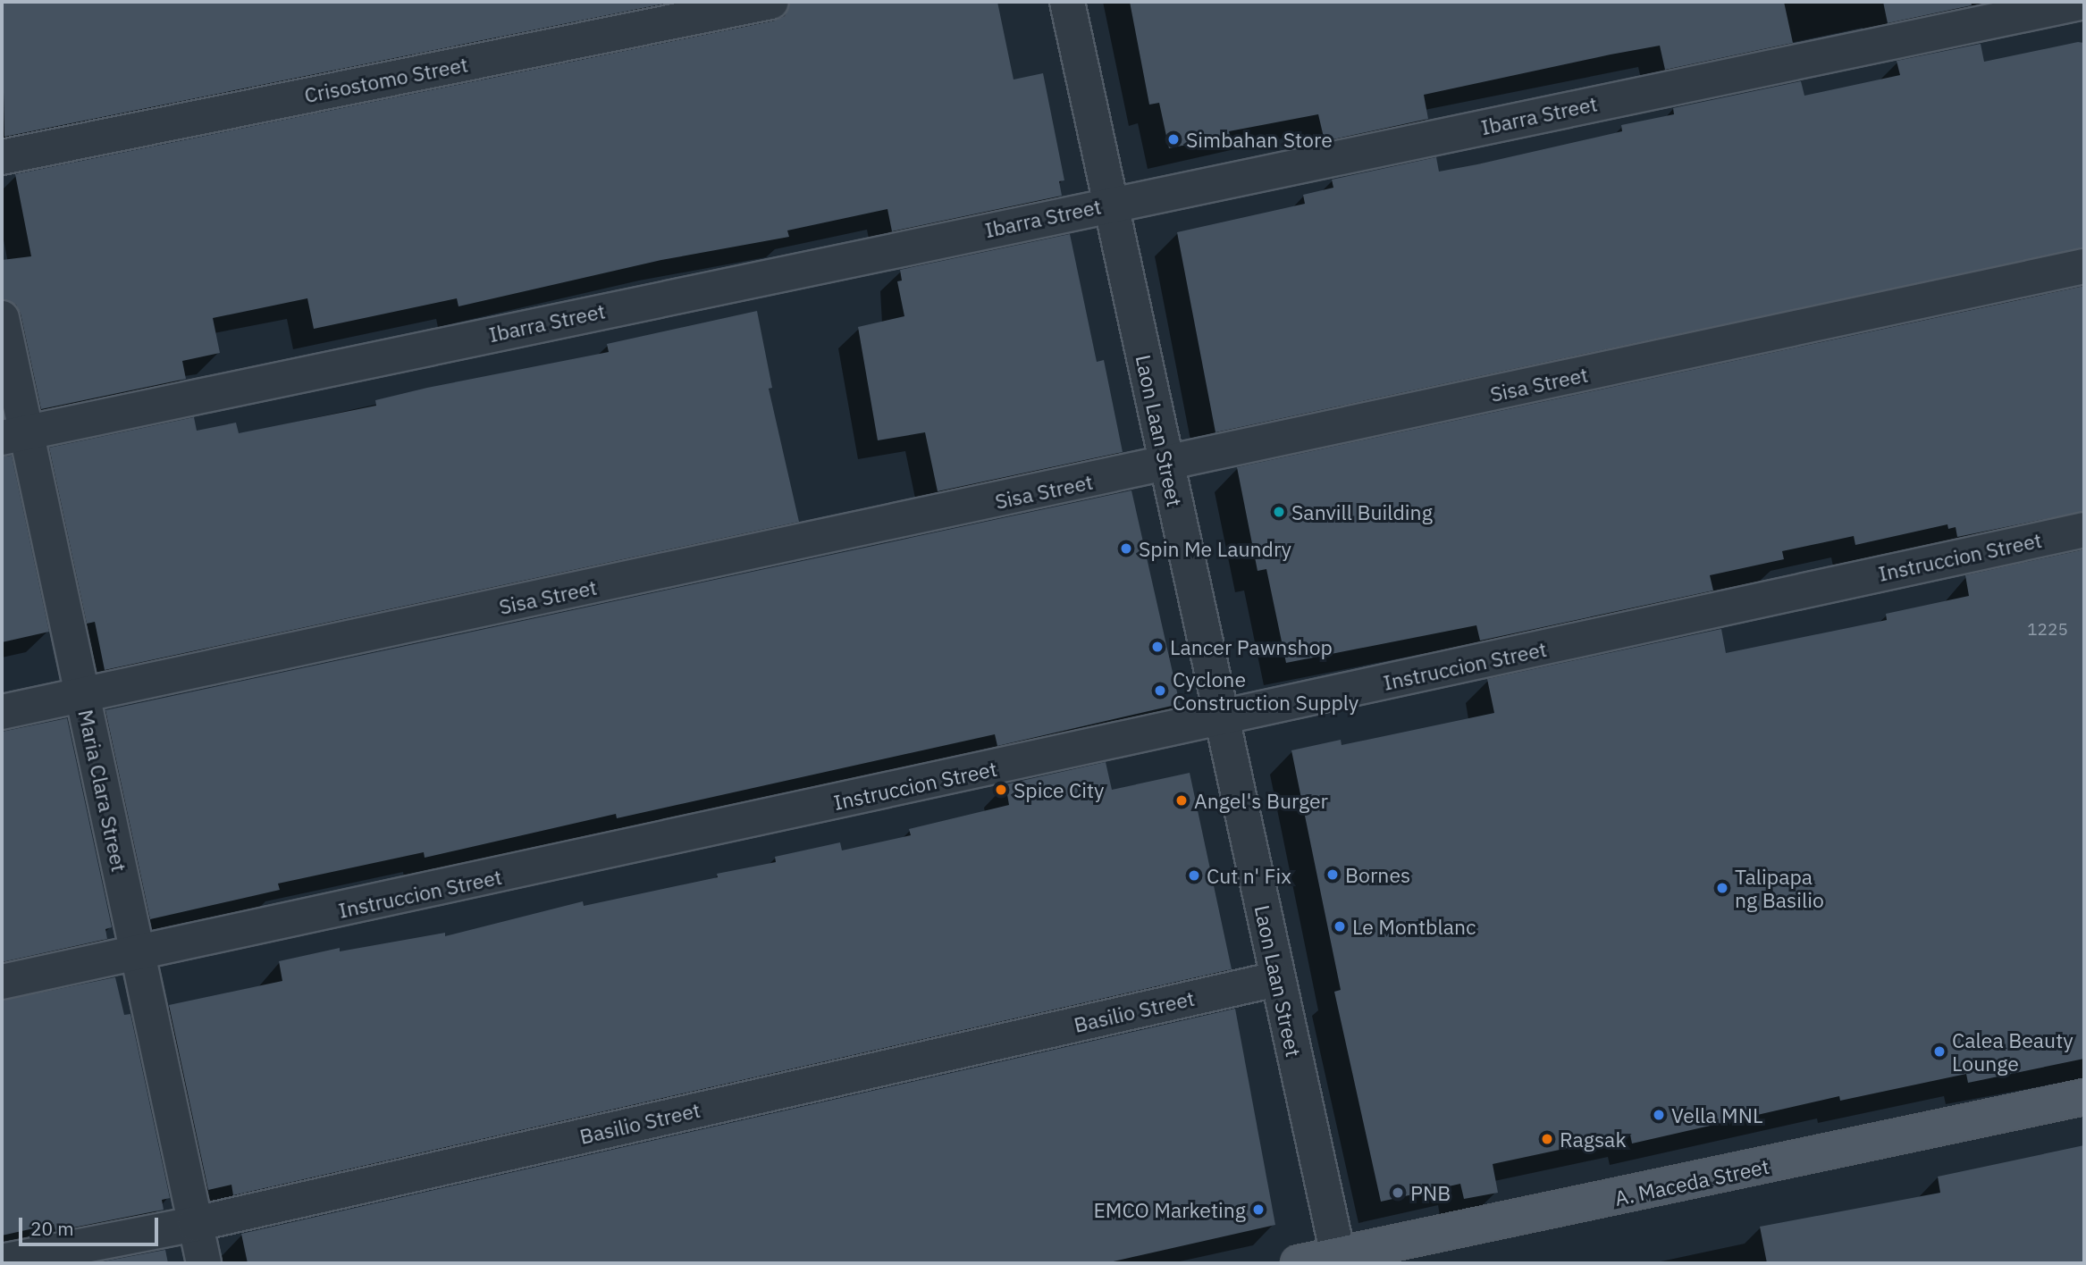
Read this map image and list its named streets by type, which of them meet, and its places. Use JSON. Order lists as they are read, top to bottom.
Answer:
{
  "streets": {
    "main road": ["A. Maceda Street"],
    "street": [
      "Crisostomo Street",
      "Ibarra Street",
      "Sisa Street",
      "Laon Laan Street",
      "Instruccion Street",
      "Maria Clara Street",
      "Basilio Street"
    ]
  },
  "crossings": [
    ["Ibarra Street", "Laon Laan Street"],
    ["Ibarra Street", "Maria Clara Street"],
    ["Sisa Street", "Laon Laan Street"],
    ["Sisa Street", "Maria Clara Street"],
    ["Laon Laan Street", "Instruccion Street"],
    ["Laon Laan Street", "Basilio Street"],
    ["Laon Laan Street", "A. Maceda Street"],
    ["Instruccion Street", "Maria Clara Street"],
    ["Maria Clara Street", "Basilio Street"]
  ],
  "places": [
    "Simbahan Store",
    "Sanvill Building",
    "Spin Me Laundry",
    "Lancer Pawnshop",
    "Cyclone Construction Supply",
    "Spice City",
    "Angel's Burger",
    "Bornes",
    "Cut n' Fix",
    "Talipapa ng Basilio",
    "Le Montblanc",
    "Calea Beauty Lounge",
    "Vella MNL",
    "Ragsak",
    "PNB",
    "EMCO Marketing"
  ],
  "house_numbers": ["1225"],
  "scale_bar": "20 m"
}
